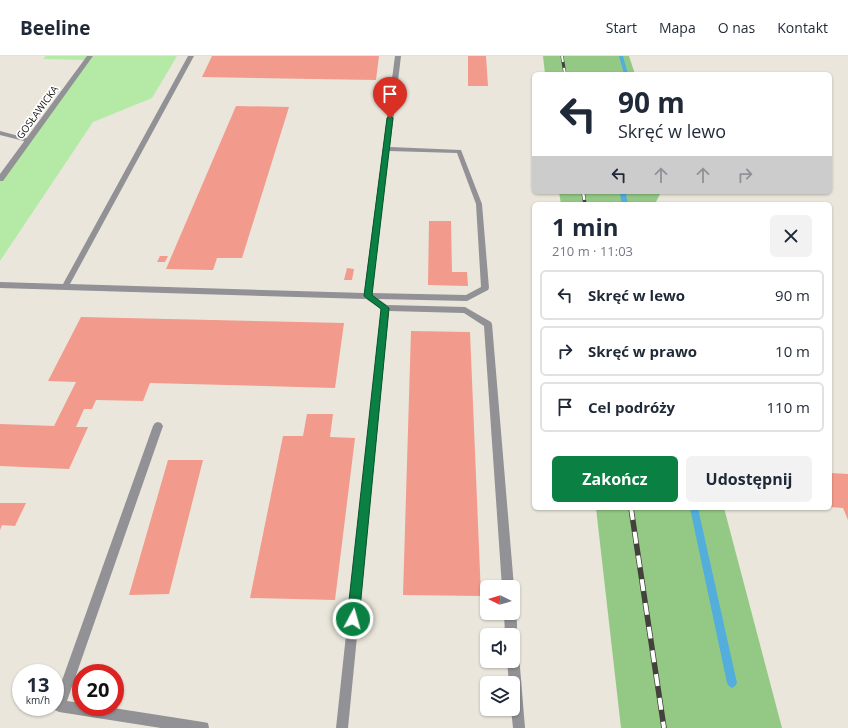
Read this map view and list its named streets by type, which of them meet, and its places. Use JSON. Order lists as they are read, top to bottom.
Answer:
{
  "streets": {
    "street": ["GOSŁAWICKA"]
  },
  "north": "left",
  "page": {
    "header": "Beeline",
    "nav": [
      "Start",
      "Mapa",
      "O nas",
      "Kontakt"
    ],
    "turn": ["90 m", "Skręć w lewo"],
    "heading": ["1 min", "210 m · 11:03"],
    "list": [
      {
        "name": "Skręć w lewo",
        "value": "90 m"
      },
      {
        "name": "Skręć w prawo",
        "value": "10 m"
      },
      {
        "name": "Cel podróży",
        "value": "110 m"
      }
    ],
    "buttons": ["Zakończ", "Udostępnij"],
    "speed": "13 km/h",
    "limit": "20"
  }
}
